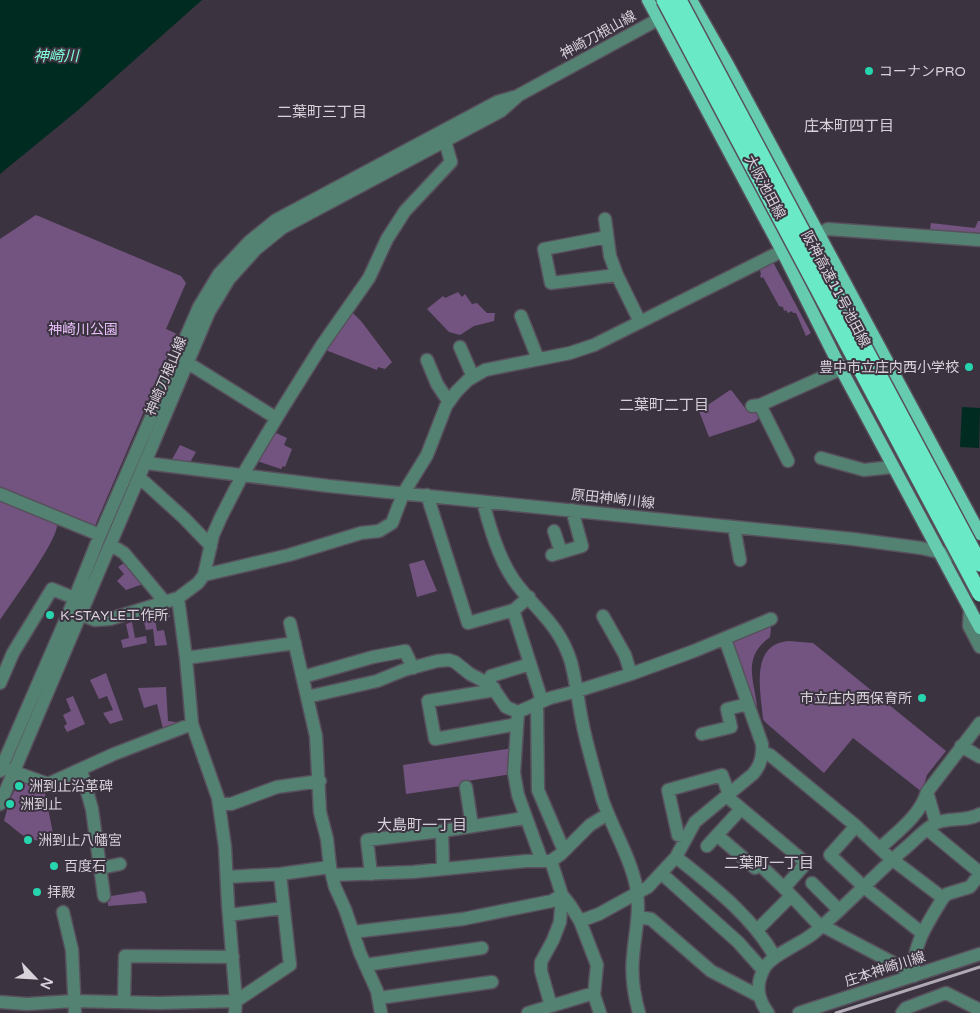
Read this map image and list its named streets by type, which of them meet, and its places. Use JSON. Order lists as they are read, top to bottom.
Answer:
{
  "streets": {
    "highway": ["阪神高速11号池田線"],
    "main road": ["大阪池田線"],
    "street": ["神崎刀根山線", "原田神崎川線", "庄本神崎川線"]
  },
  "crossings": [
    ["神崎刀根山線", "大阪池田線"],
    ["神崎刀根山線", "阪神高速11号池田線"],
    ["神崎刀根山線", "原田神崎川線"],
    ["大阪池田線", "阪神高速11号池田線"],
    ["大阪池田線", "原田神崎川線"],
    ["阪神高速11号池田線", "原田神崎川線"]
  ],
  "districts": [
    "二葉町三丁目",
    "庄本町四丁目",
    "二葉町二丁目",
    "大島町一丁目",
    "二葉町一丁目"
  ],
  "water": ["神崎川"],
  "parks": ["神崎川公園"],
  "places": [
    "コーナンPRO",
    "豊中市立庄内西小学校",
    "K-STAYLE工作所",
    "市立庄内西保育所",
    "洲到止沿革碑",
    "洲到止",
    "洲到止八幡宮",
    "百度石",
    "拝殿"
  ],
  "north": "bottom right"
}
